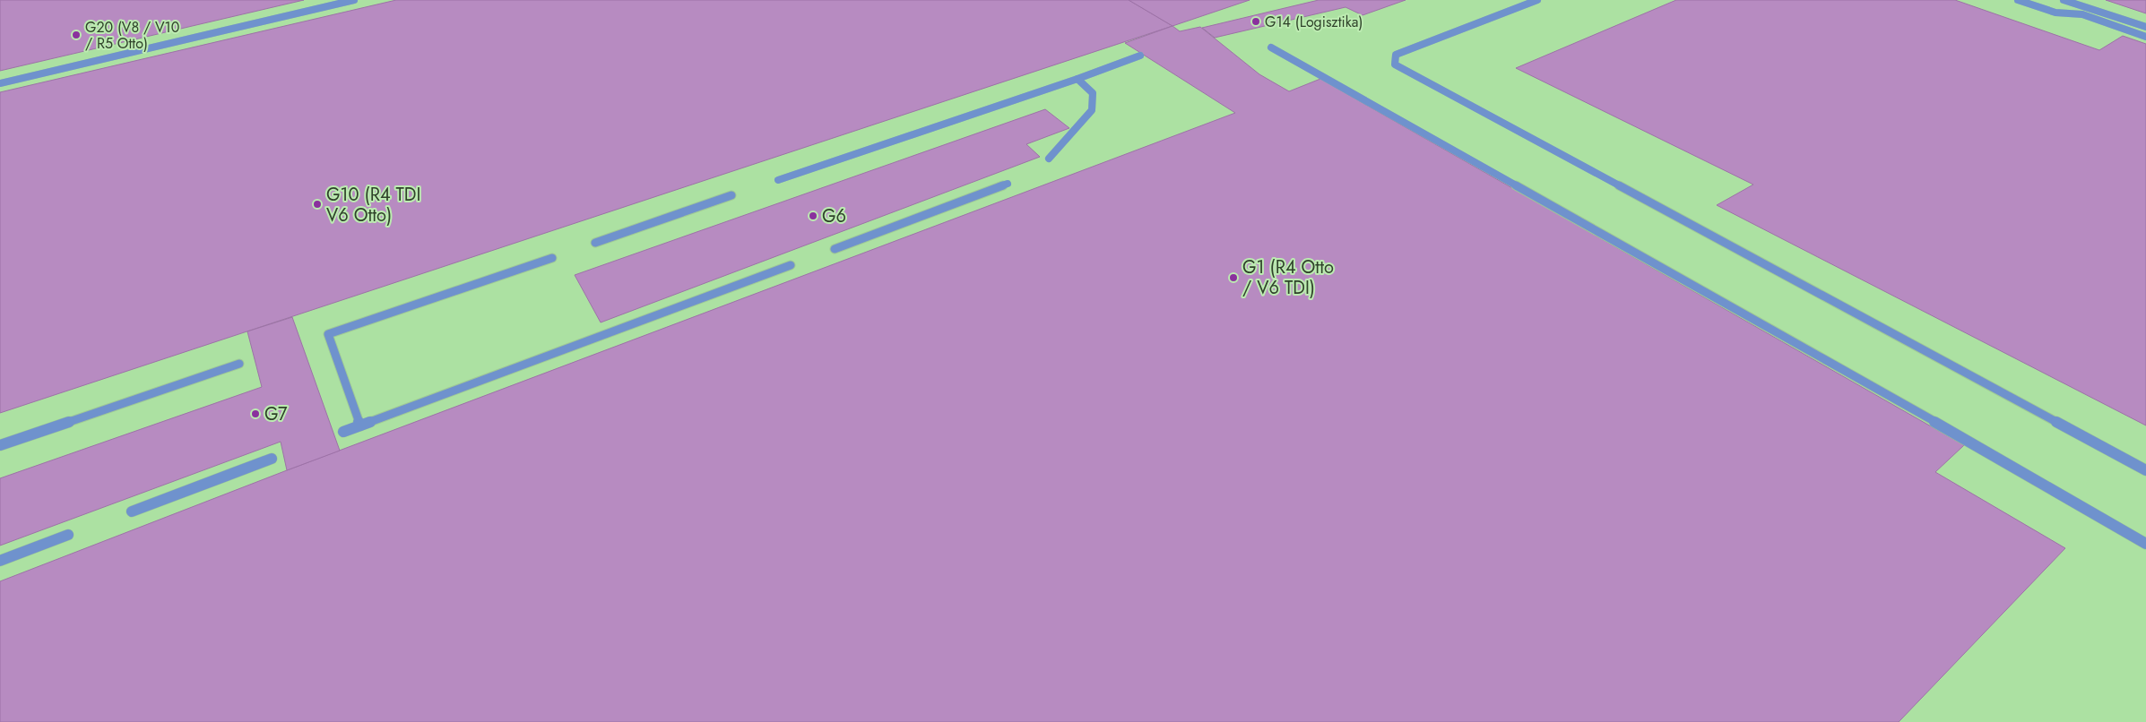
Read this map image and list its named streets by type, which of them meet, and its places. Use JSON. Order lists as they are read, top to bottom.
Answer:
{
  "places": [
    "G14 (Logisztika)",
    "G20 (V8 / V10 / R5 Otto)",
    "G10 (R4 TDI V6 Otto)",
    "G6",
    "G1 (R4 Otto / V6 TDI)",
    "G7"
  ]
}
